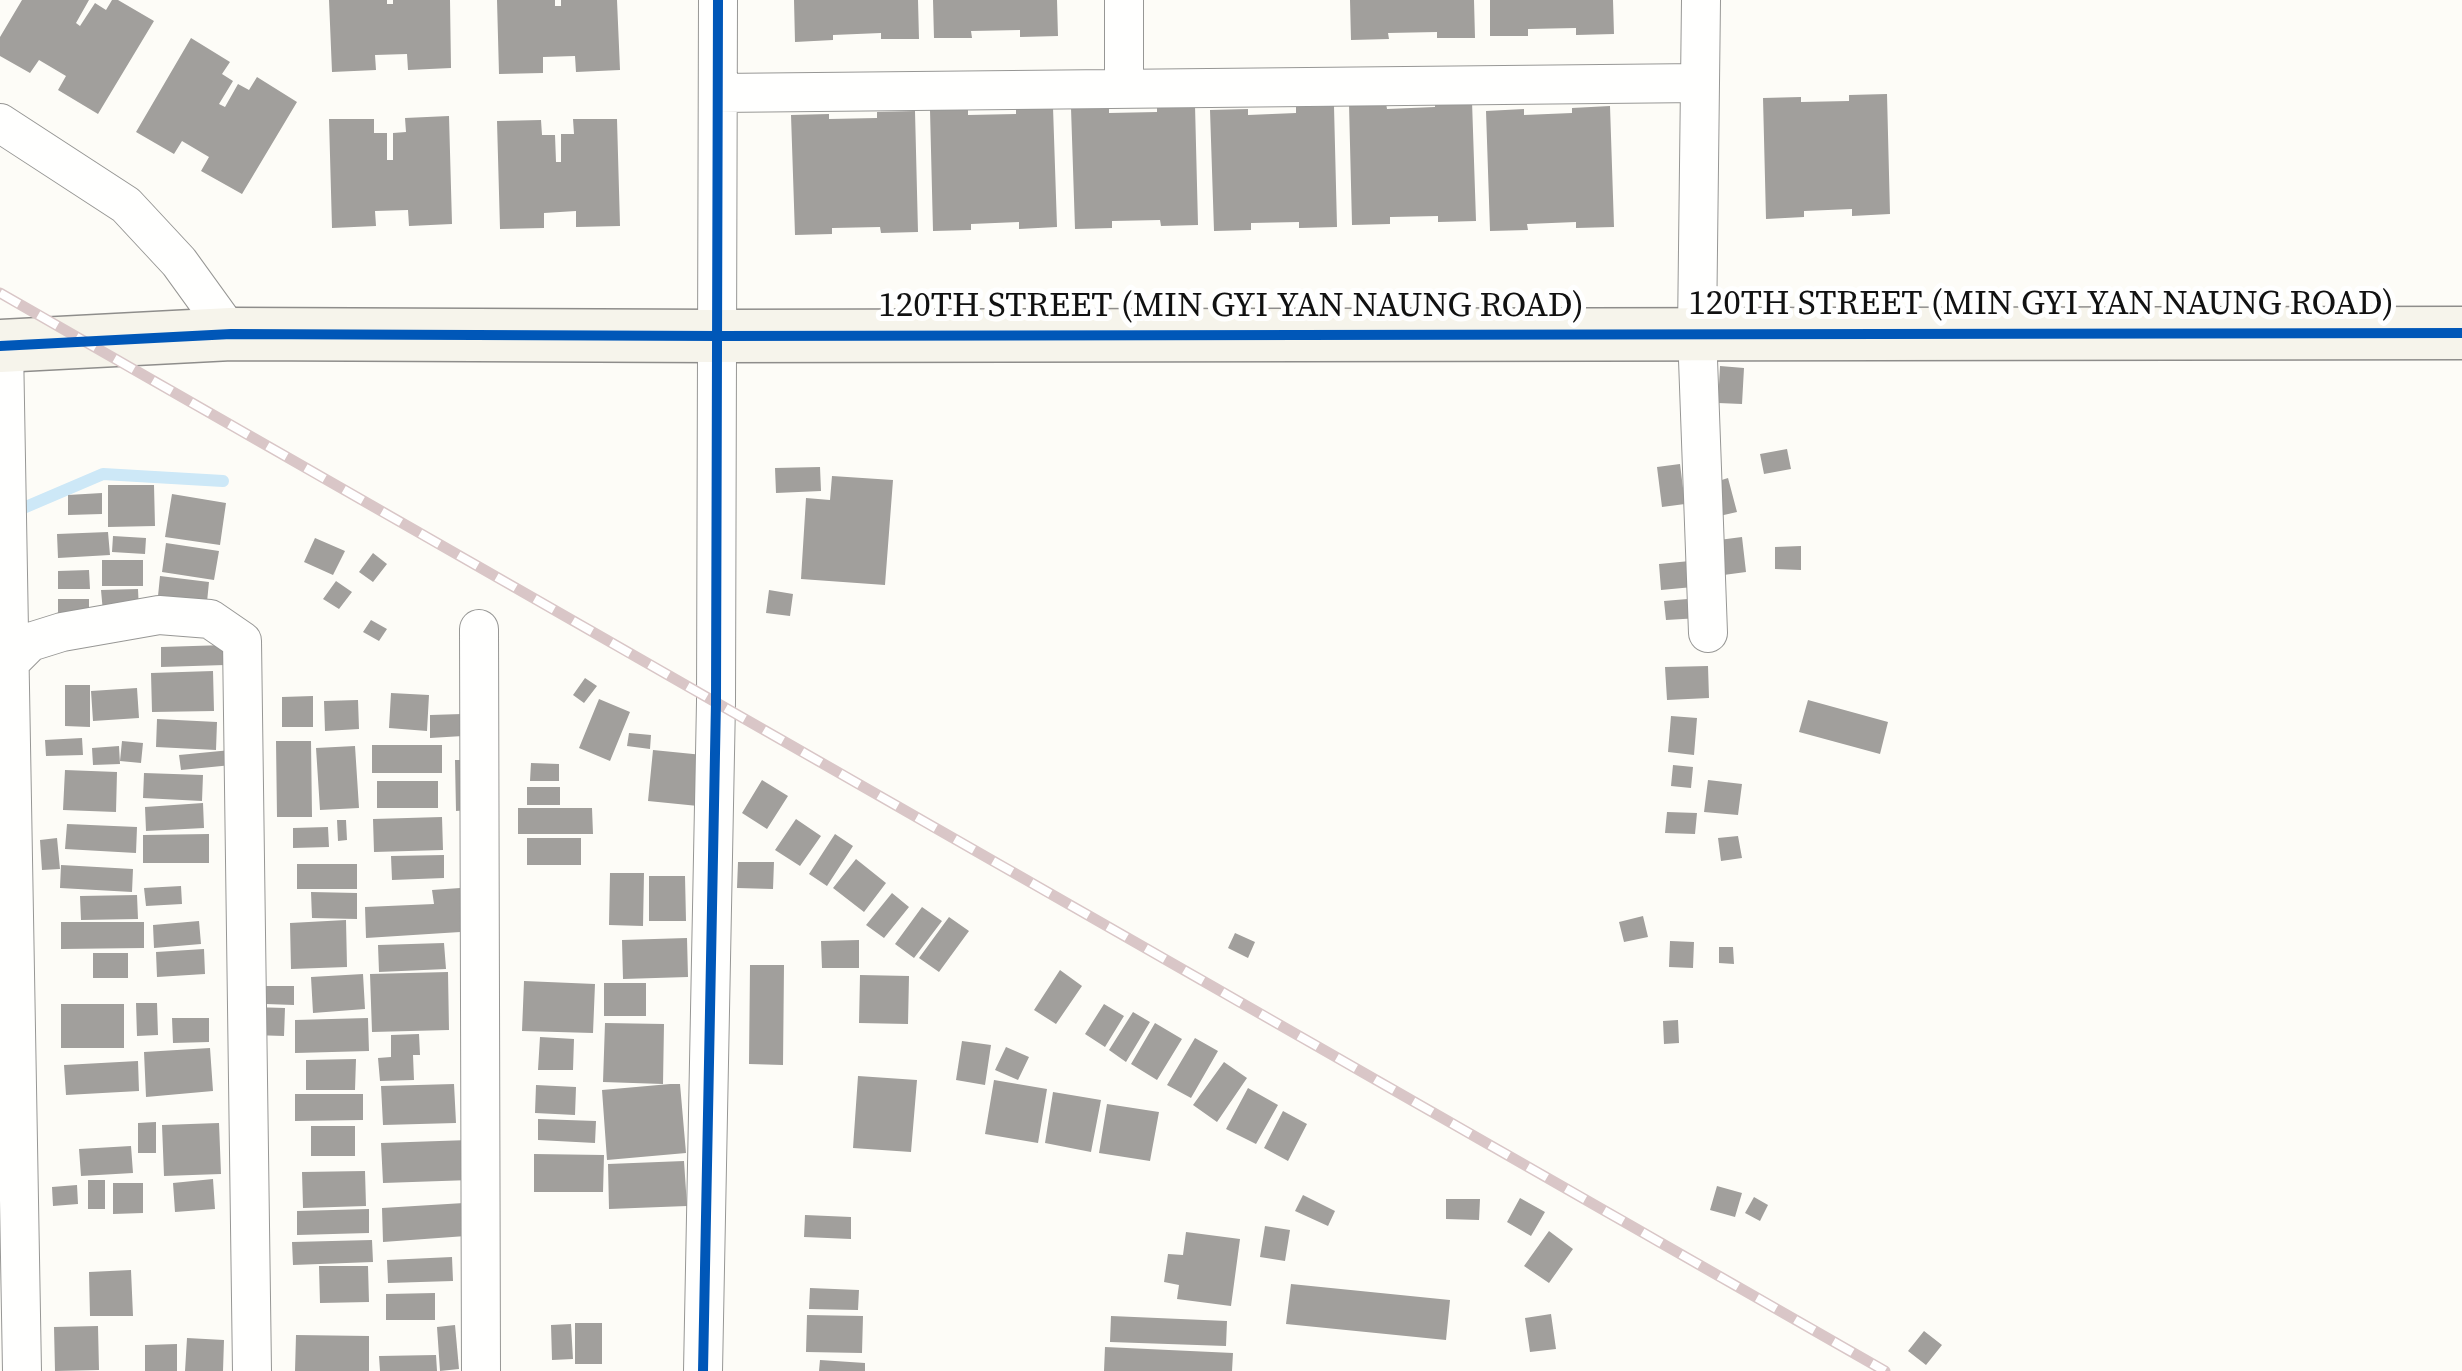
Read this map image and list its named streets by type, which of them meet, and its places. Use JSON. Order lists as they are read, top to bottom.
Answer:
{
  "streets": {
    "street": ["120TH STREET (MIN GYI YAN NAUNG ROAD)"]
  }
}
